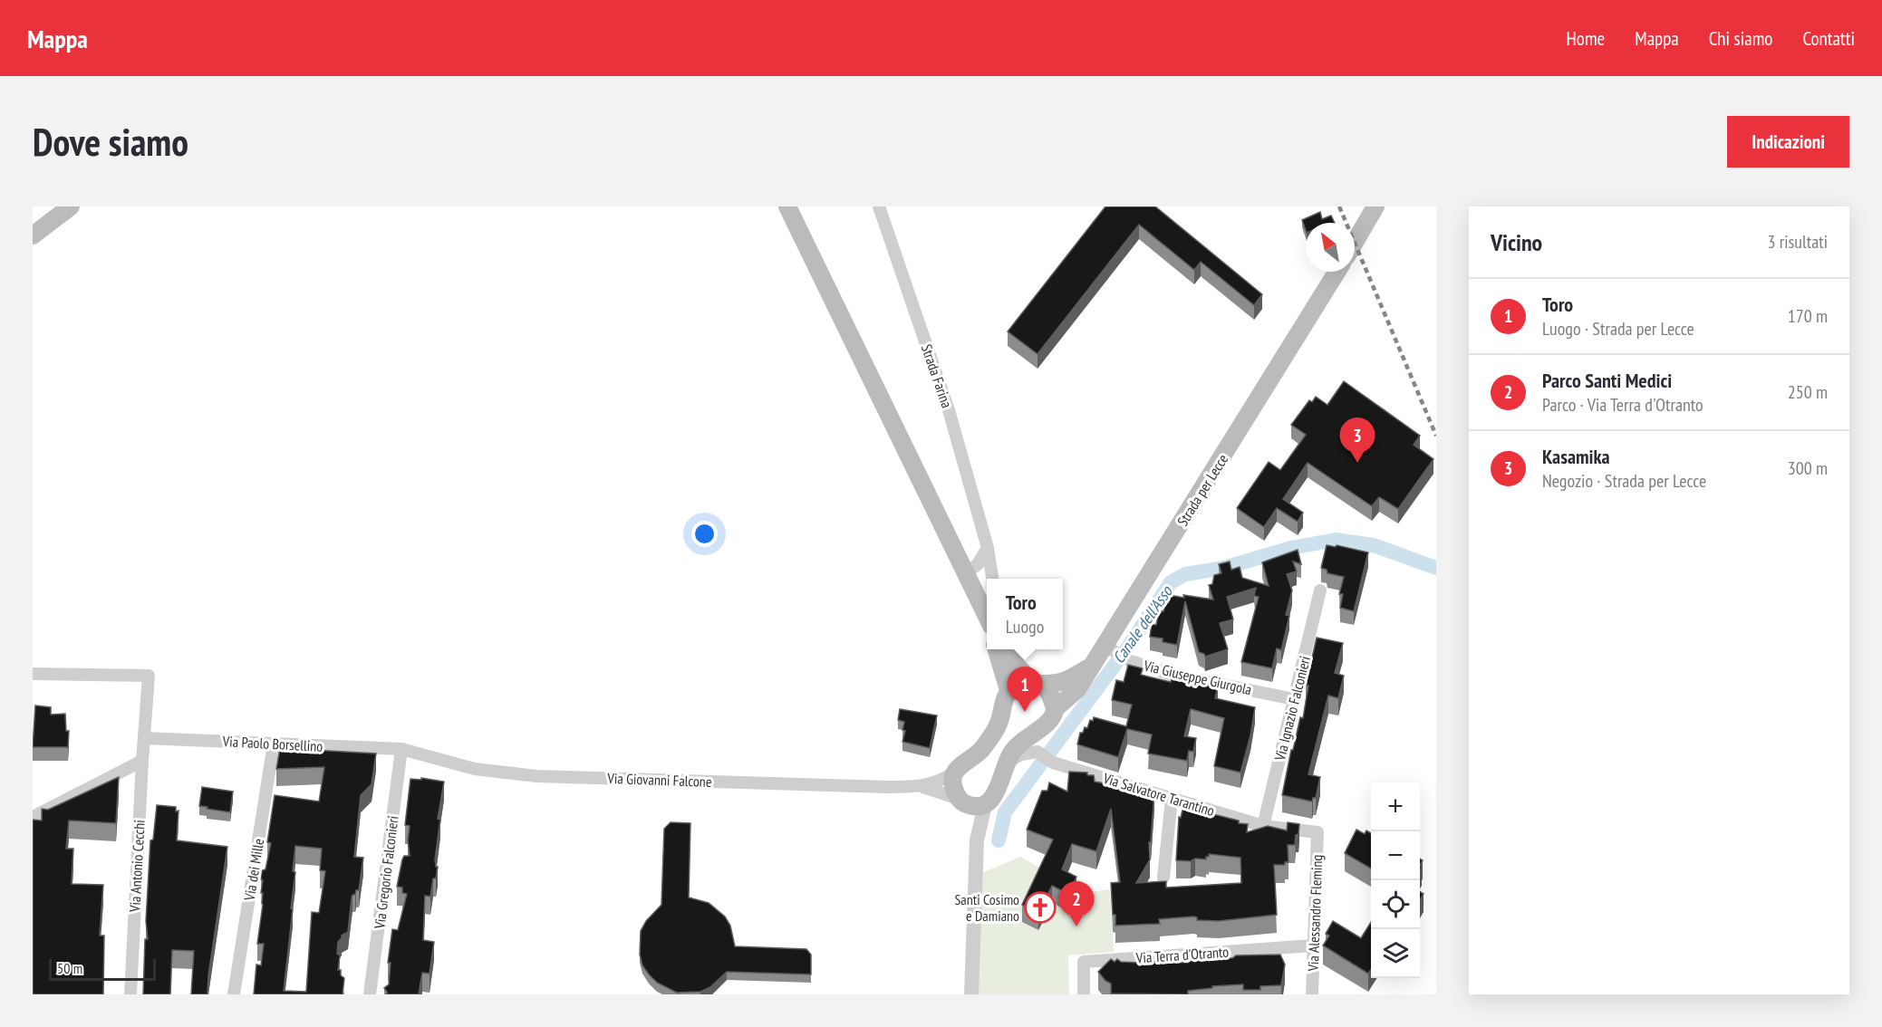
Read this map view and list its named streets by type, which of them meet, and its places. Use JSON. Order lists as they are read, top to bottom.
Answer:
{
  "streets": {
    "main road": ["Strada per Lecce"],
    "street": [
      "Strada Farina",
      "Via Giuseppe Giurgola",
      "Via Ignazio Falconieri",
      "Via Paolo Borsellino",
      "Via Giovanni Falcone",
      "Via Salvatore Tarantino",
      "Via Antonio Cecchi",
      "Via dei Mille",
      "Via Gregorio Falconieri",
      "Via Alessandro Fleming",
      "Via Terra d'Otranto"
    ]
  },
  "crossings": [
    ["Strada per Lecce", "Via Giuseppe Giurgola"],
    ["Strada per Lecce", "Via Salvatore Tarantino"],
    ["Via Giuseppe Giurgola", "Via Ignazio Falconieri"],
    ["Via Ignazio Falconieri", "Via Salvatore Tarantino"],
    ["Via Paolo Borsellino", "Via Giovanni Falcone"],
    ["Via Paolo Borsellino", "Via Antonio Cecchi"],
    ["Via Paolo Borsellino", "Via dei Mille"],
    ["Via Paolo Borsellino", "Via Gregorio Falconieri"],
    ["Via Giovanni Falcone", "Via Gregorio Falconieri"],
    ["Via Salvatore Tarantino", "Via Alessandro Fleming"],
    ["Via Alessandro Fleming", "Via Terra d'Otranto"]
  ],
  "water": ["Canale dell'Asso"],
  "places": {
    "church": ["Santi Cosimo e Damiano"]
  },
  "scale_bar": "50 m",
  "north": "top left",
  "page": {
    "header": "Mappa",
    "nav": [
      "Home",
      "Mappa",
      "Chi siamo",
      "Contatti"
    ],
    "buttons": "Indicazioni",
    "title": "Dove siamo",
    "heading": ["Vicino", "3 risultati"],
    "list": [
      {
        "mark": "1",
        "name": "Toro",
        "note": "Luogo · Strada per Lecce",
        "value": "170 m"
      },
      {
        "mark": "2",
        "name": "Parco Santi Medici",
        "note": "Parco · Via Terra d'Otranto",
        "value": "250 m"
      },
      {
        "mark": "3",
        "name": "Kasamika",
        "note": "Negozio · Strada per Lecce",
        "value": "300 m"
      }
    ],
    "pins": ["3", "1", "2"],
    "popup": ["Toro", "Luogo"],
    "map_buttons": ["+", "−"],
    "scale": "50 m"
  }
}
